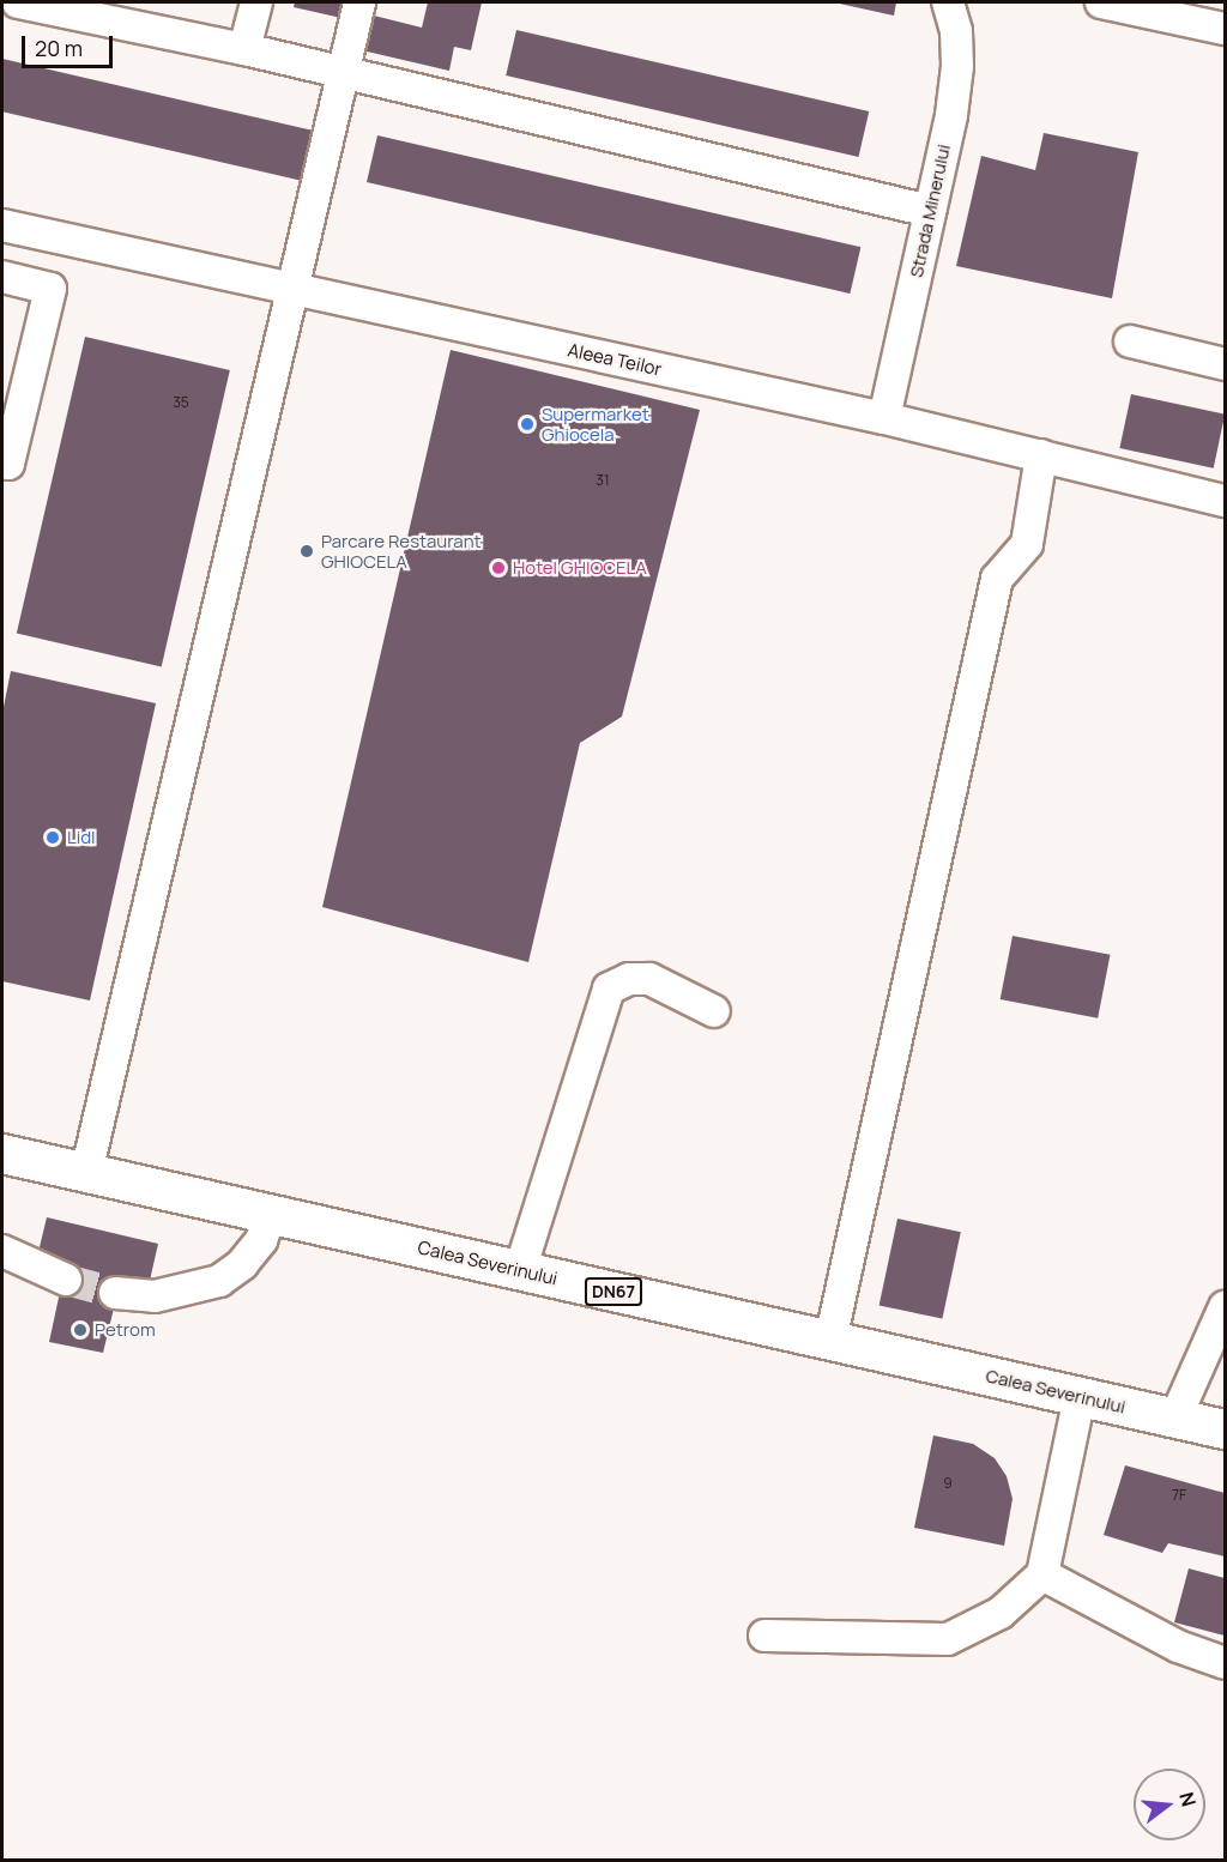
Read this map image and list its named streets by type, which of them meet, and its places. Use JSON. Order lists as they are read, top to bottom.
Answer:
{
  "streets": {
    "main road": ["Calea Severinului", "DN67"],
    "street": ["Strada Minerului", "Aleea Teilor"]
  },
  "crossings": [
    ["Strada Minerului", "Aleea Teilor"]
  ],
  "places": [
    "Supermarket Ghiocela",
    "Parcare Restaurant GHIOCELA",
    "Hotel GHIOCELA",
    "Lidl",
    "Petrom"
  ],
  "house_numbers": [
    "35",
    "31",
    "9",
    "7F"
  ],
  "scale_bar": "20 m",
  "north": "right"
}
